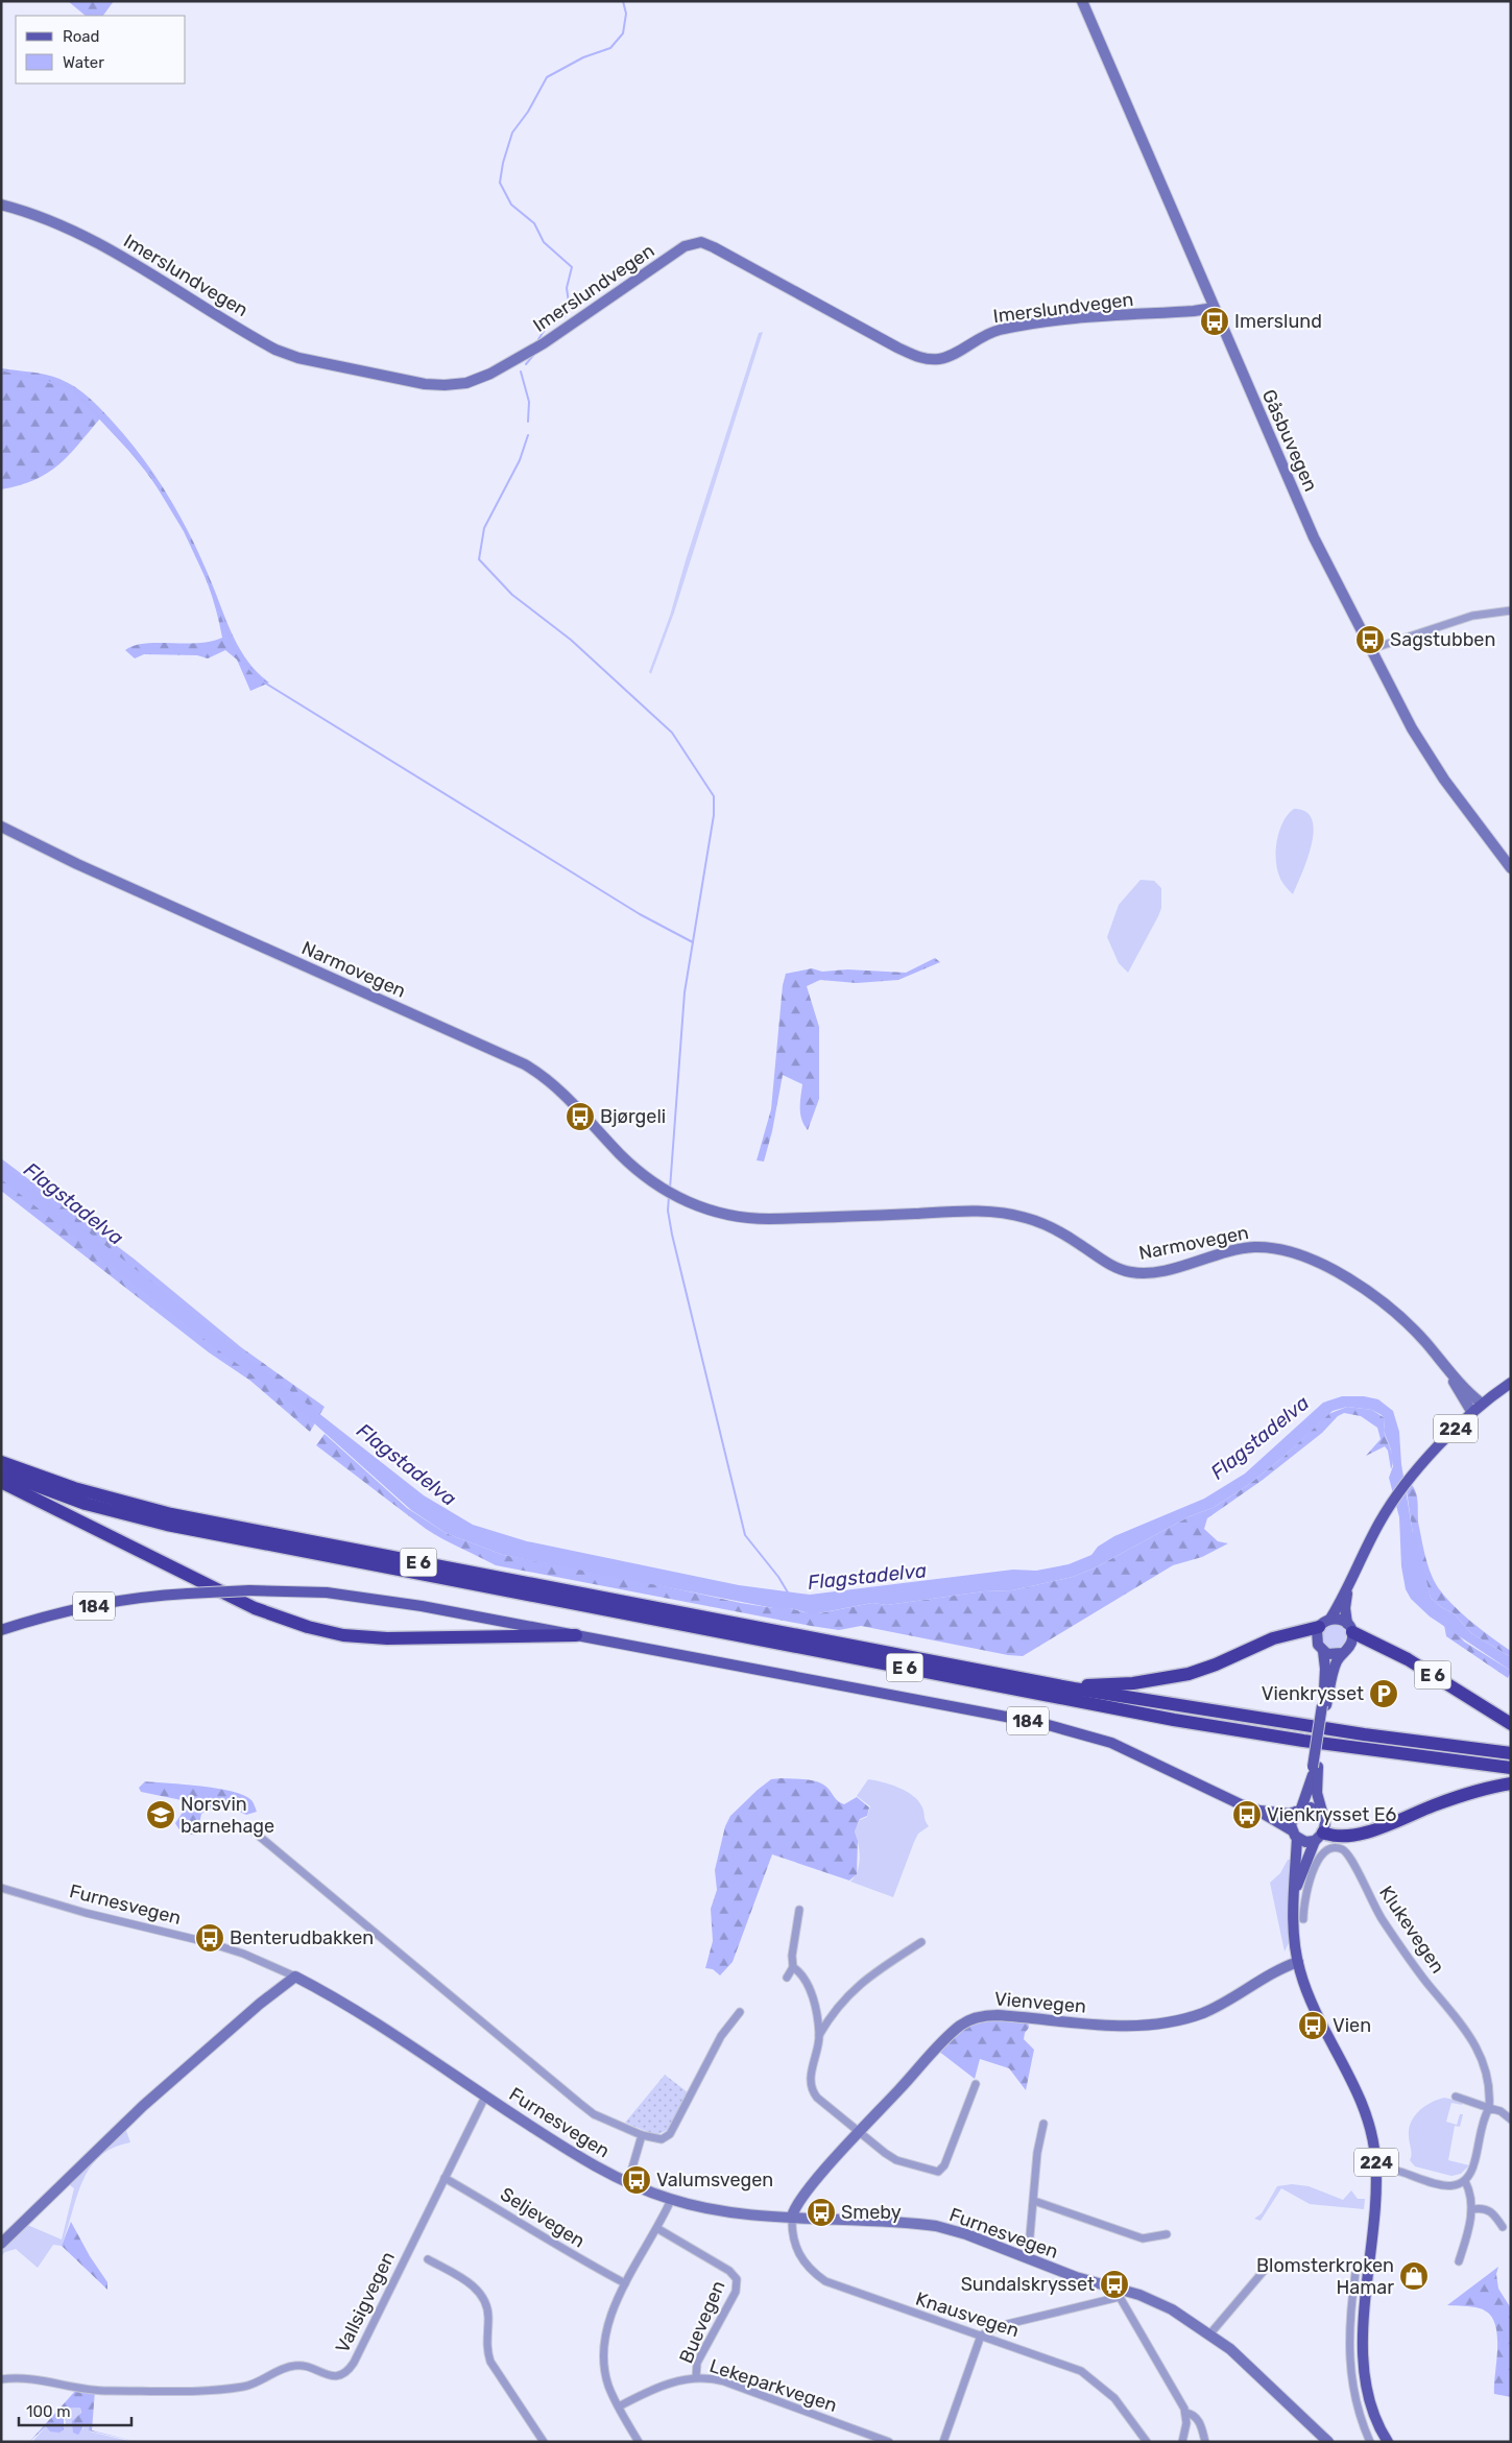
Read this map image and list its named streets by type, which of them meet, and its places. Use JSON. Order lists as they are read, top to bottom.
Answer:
{
  "streets": {
    "highway": ["E 6"],
    "main road": [
      "Imerslundvegen",
      "Gåsbuvegen",
      "Narmovegen",
      "224",
      "184",
      "Furnesvegen",
      "Vienvegen"
    ],
    "street": [
      "Klukevegen",
      "Seljevegen",
      "Vallsigvegen",
      "Knausvegen",
      "Buevegen",
      "Lekeparkvegen"
    ]
  },
  "crossings": [
    ["Imerslundvegen", "Gåsbuvegen"],
    ["Narmovegen", "224"],
    ["224", "E 6"],
    ["224", "184"],
    ["224", "Vienvegen"],
    ["Furnesvegen", "Vienvegen"],
    ["Furnesvegen", "Vallsigvegen"],
    ["Furnesvegen", "Knausvegen"],
    ["Vienvegen", "Knausvegen"],
    ["Seljevegen", "Vallsigvegen"],
    ["Buevegen", "Lekeparkvegen"]
  ],
  "water": ["Flagstadelva"],
  "places": {
    "bus stop": [
      "Imerslund",
      "Sagstubben",
      "Bjørgeli",
      "Vienkrysset E6",
      "Benterudbakken",
      "Vien",
      "Valumsvegen",
      "Smeby",
      "Sundalskrysset"
    ],
    "parking": ["Vienkrysset"],
    "school or university": ["Norsvin barnehage"],
    "shop": ["Blomsterkroken Hamar"]
  },
  "legend": ["Road", "Water"],
  "scale_bar": "100 m"
}
